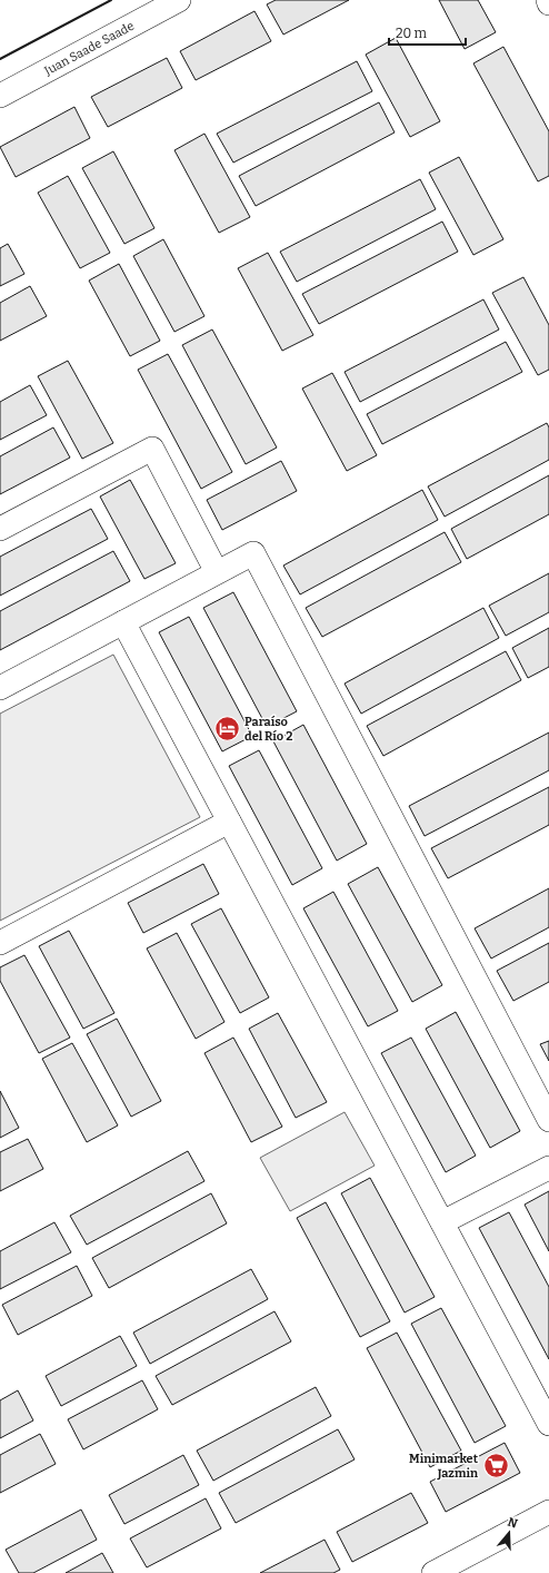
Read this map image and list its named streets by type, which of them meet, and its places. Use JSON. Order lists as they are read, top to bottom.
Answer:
{
  "streets": {
    "street": ["Juan Saade Saade"]
  },
  "places": {
    "hotel": ["Paraíso del Río 2"],
    "supermarket": ["Minimarket Jazmin"]
  },
  "scale_bar": "20 m",
  "north": "top"
}
